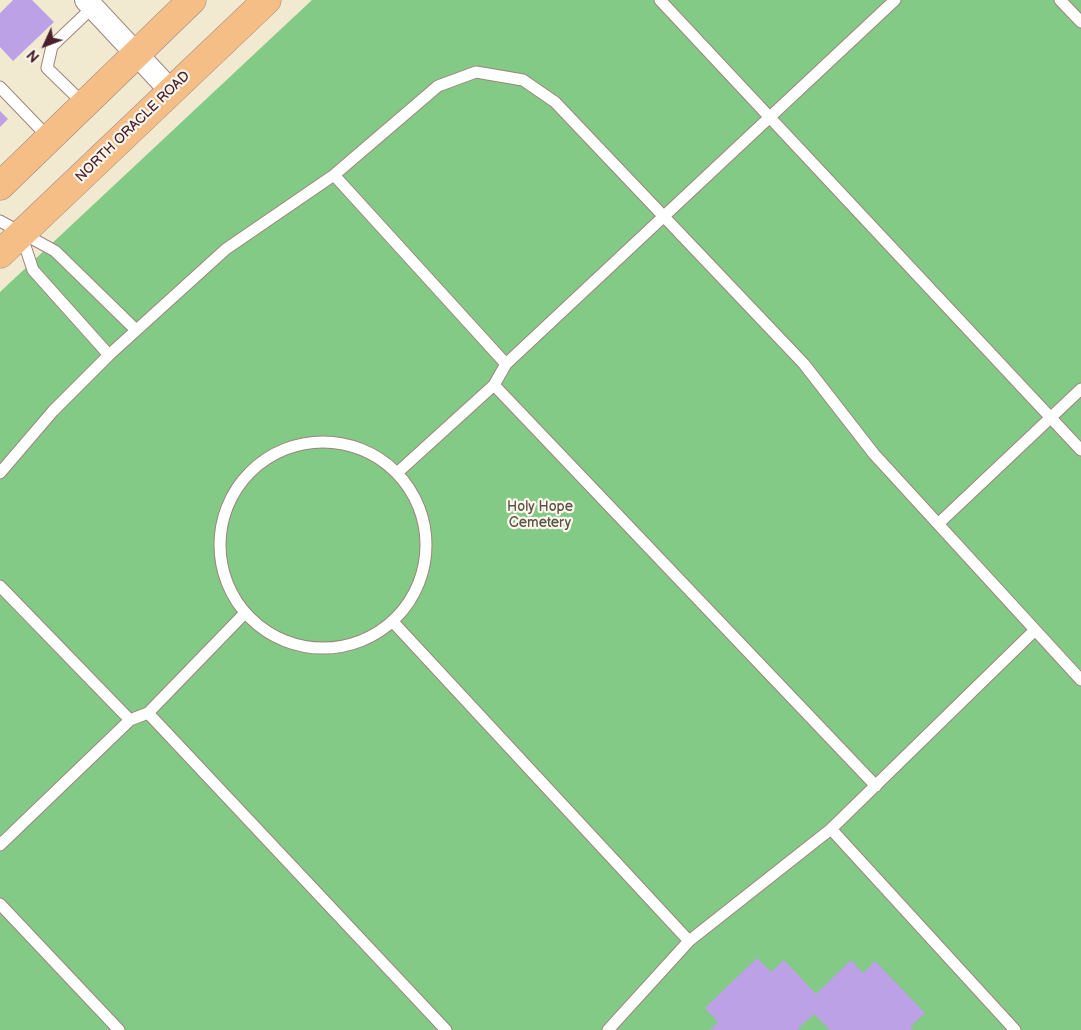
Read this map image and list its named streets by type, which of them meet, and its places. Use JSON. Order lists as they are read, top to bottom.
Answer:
{
  "streets": {
    "highway": ["NORTH ORACLE ROAD"]
  },
  "parks": ["Holy Hope Cemetery"],
  "north": "bottom left"
}
